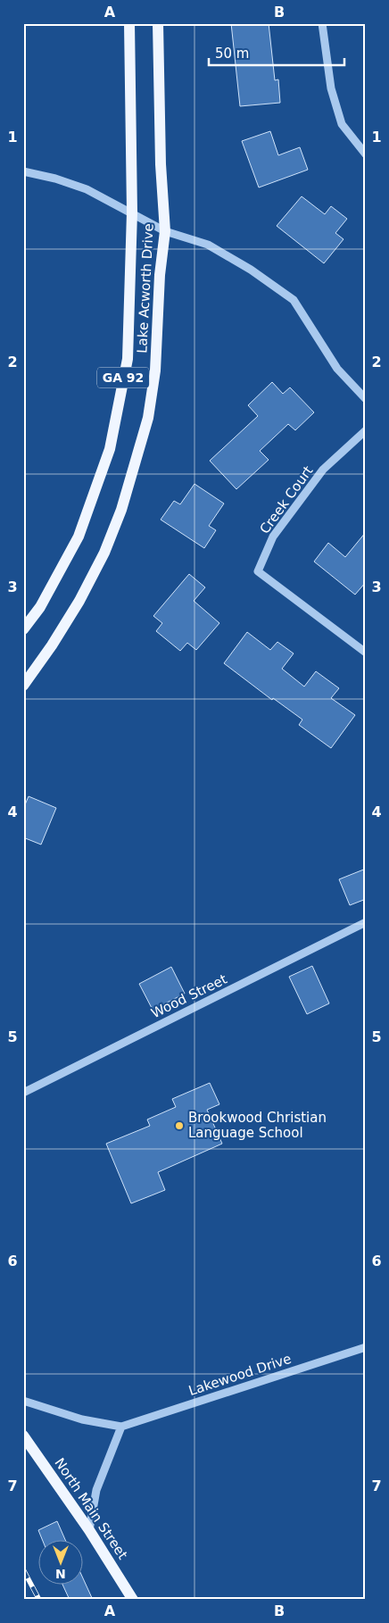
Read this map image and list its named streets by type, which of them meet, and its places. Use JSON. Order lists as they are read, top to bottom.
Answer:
{
  "streets": {
    "main road": ["Lake Acworth Drive", "GA 92", "North Main Street"],
    "street": ["Creek Court", "Wood Street", "Lakewood Drive"]
  },
  "places": ["Brookwood Christian Language School"],
  "scale_bar": "50 m",
  "north": "bottom",
  "grid": {
    "columns": ["A", "B"],
    "rows": [
      "1",
      "2",
      "3",
      "4",
      "5",
      "6",
      "7"
    ]
  }
}
